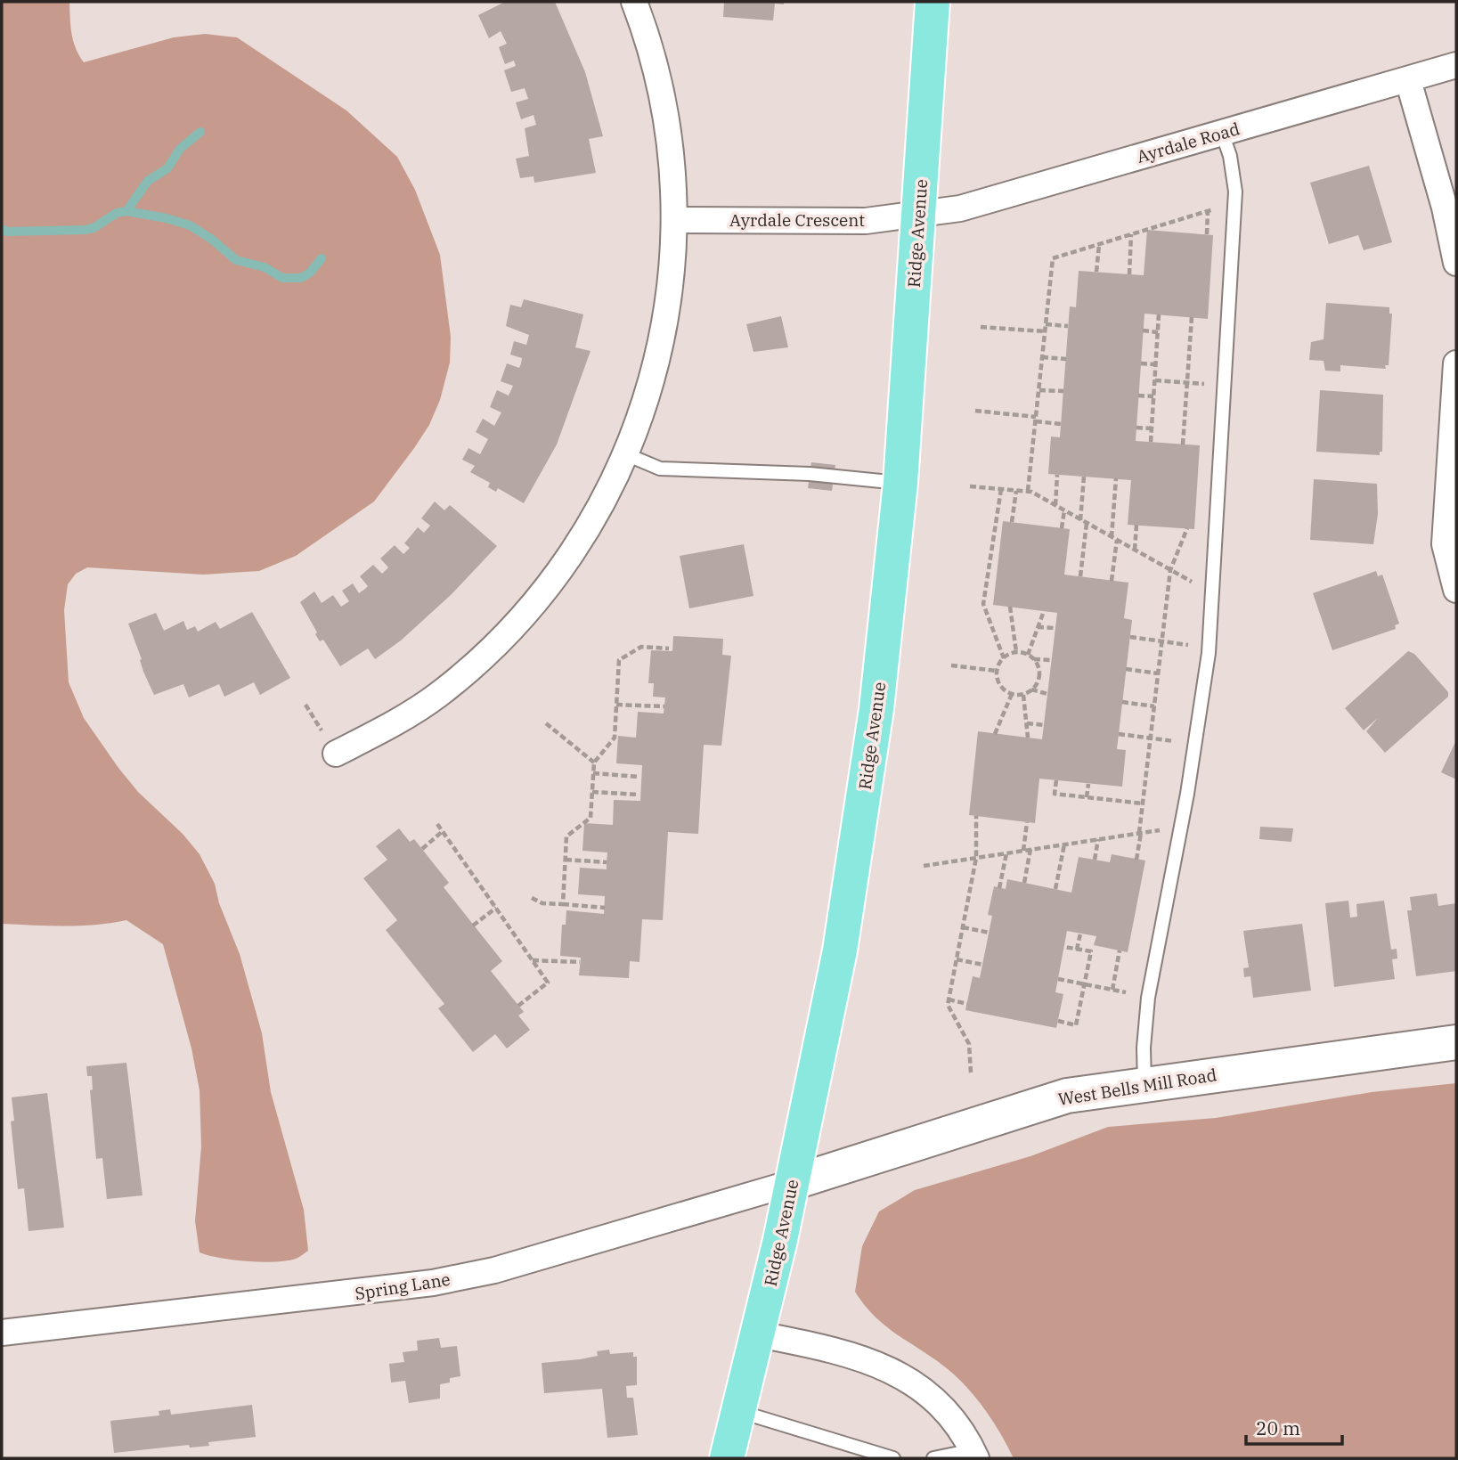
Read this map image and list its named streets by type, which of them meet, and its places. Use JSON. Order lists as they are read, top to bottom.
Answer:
{
  "streets": {
    "main road": ["Ridge Avenue"],
    "street": [
      "Ayrdale Road",
      "Ayrdale Crescent",
      "West Bells Mill Road",
      "Spring Lane"
    ]
  },
  "crossings": [
    ["Ayrdale Road", "Ayrdale Crescent"],
    ["Ayrdale Road", "Ridge Avenue"],
    ["Ayrdale Crescent", "Ridge Avenue"],
    ["Ridge Avenue", "West Bells Mill Road"],
    ["Ridge Avenue", "Spring Lane"],
    ["West Bells Mill Road", "Spring Lane"]
  ],
  "scale_bar": "20 m"
}
